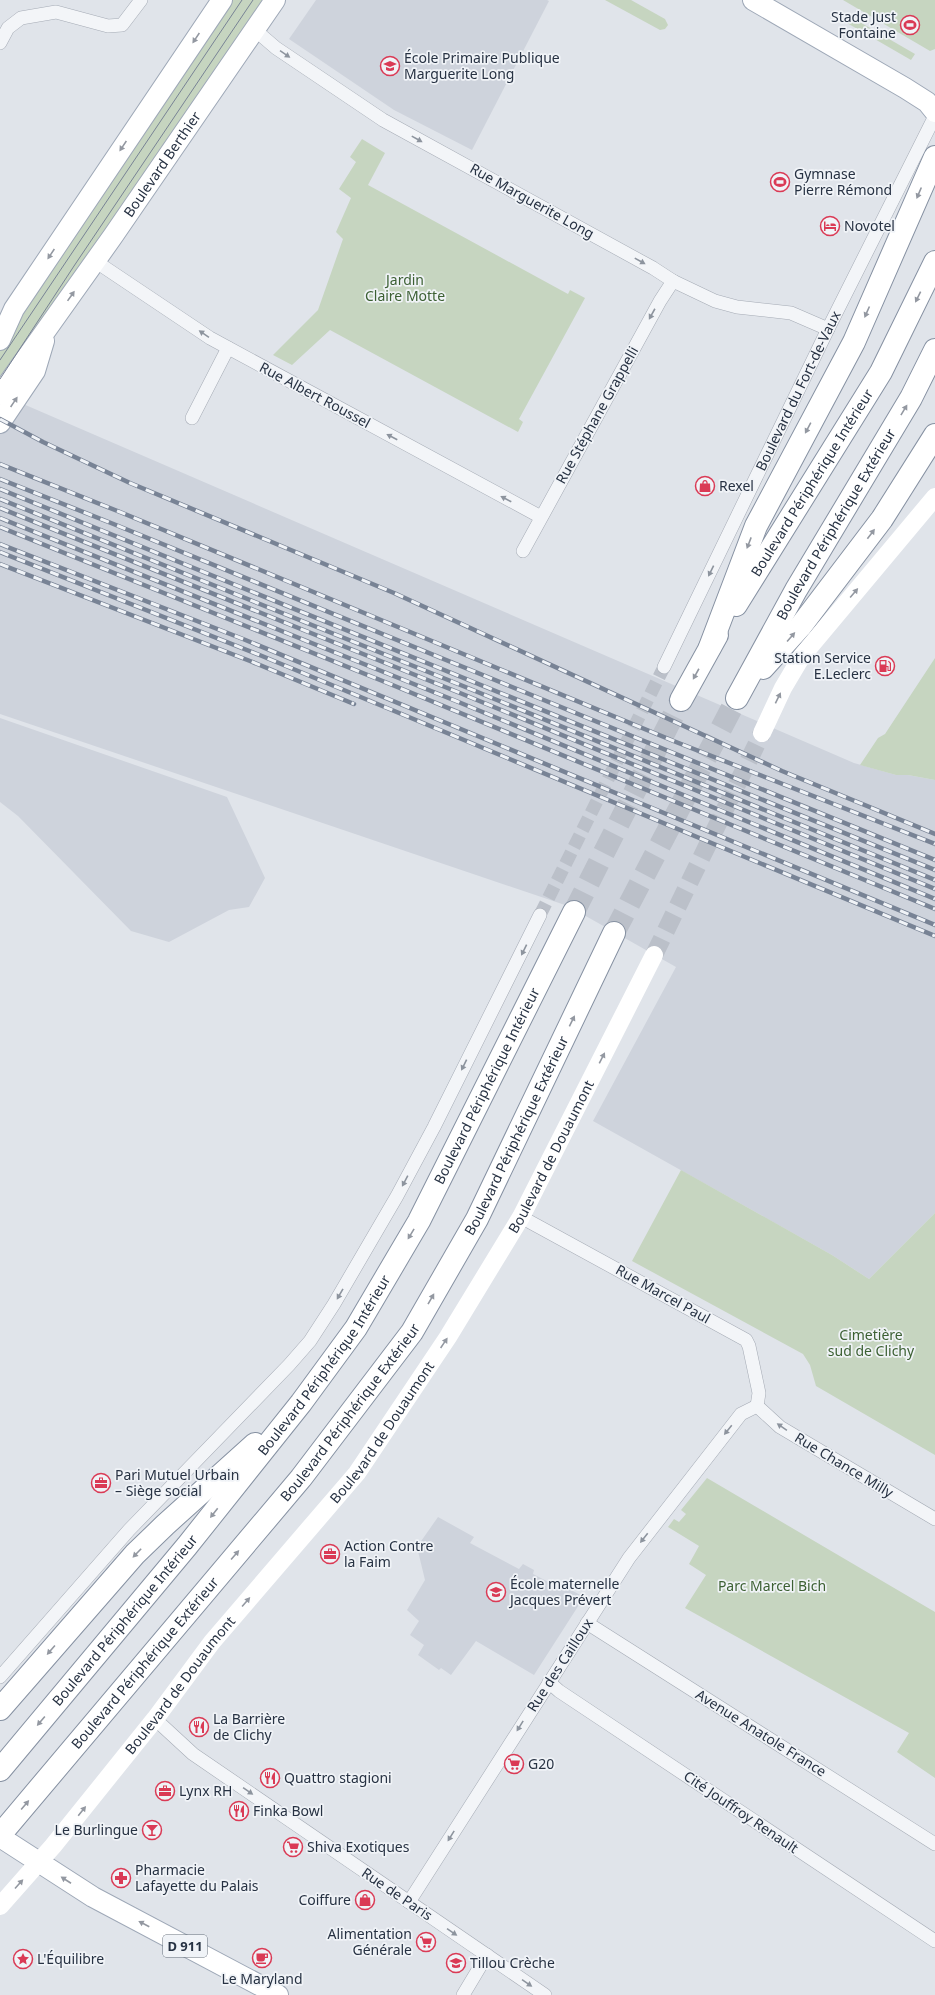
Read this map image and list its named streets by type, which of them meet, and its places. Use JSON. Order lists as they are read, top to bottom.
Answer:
{
  "streets": {
    "highway": ["Boulevard Périphérique Intérieur", "Boulevard Périphérique Extérieur"],
    "main road": ["Boulevard Berthier", "Boulevard de Douaumont", "D 911"],
    "street": [
      "Rue Marguerite Long",
      "Boulevard du Fort-de-Vaux",
      "Rue Albert Roussel",
      "Rue Stéphane Grappelli",
      "Rue Marcel Paul",
      "Rue Chance Milly",
      "Rue des Cailloux",
      "Avenue Anatole France",
      "Cité Jouffroy Renault",
      "Rue de Paris"
    ]
  },
  "crossings": [
    ["Boulevard Berthier", "Rue Marguerite Long"],
    ["Boulevard Berthier", "Rue Albert Roussel"],
    ["Rue Marguerite Long", "Boulevard du Fort-de-Vaux"],
    ["Rue Marguerite Long", "Rue Stéphane Grappelli"],
    ["Rue Albert Roussel", "Rue Stéphane Grappelli"],
    ["Boulevard de Douaumont", "Rue Marcel Paul"],
    ["Boulevard de Douaumont", "Rue de Paris"],
    ["Boulevard de Douaumont", "D 911"],
    ["Rue Marcel Paul", "Rue Chance Milly"],
    ["Rue Marcel Paul", "Rue des Cailloux"],
    ["Rue Chance Milly", "Rue des Cailloux"],
    ["Rue des Cailloux", "Avenue Anatole France"],
    ["Rue des Cailloux", "Cité Jouffroy Renault"],
    ["Rue des Cailloux", "Rue de Paris"]
  ],
  "one_way": [
    "Rue Marguerite Long",
    "Boulevard du Fort-de-Vaux",
    "Rue Albert Roussel",
    "Rue Stéphane Grappelli",
    "Boulevard de Douaumont",
    "Rue Chance Milly",
    "Rue des Cailloux",
    "Rue de Paris"
  ],
  "parks": ["Jardin Claire Motte", "Cimetière sud de Clichy", "Parc Marcel Bich"],
  "places": {
    "sports": ["Stade Just Fontaine", "Gymnase Pierre Rémond"],
    "school or university": ["École Primaire Publique Marguerite Long", "École maternelle Jacques Prévert", "Tillou Crèche"],
    "hotel": ["Novotel"],
    "shop": ["Rexel", "Coiffure"],
    "fuel station": ["Station Service E.Leclerc"],
    "office": ["Pari Mutuel Urbain – Siège social", "Action Contre la Faim", "Lynx RH"],
    "restaurant": ["La Barrière de Clichy", "Quattro stagioni", "Finka Bowl"],
    "supermarket": ["G20", "Shiva Exotiques", "Alimentation Générale"],
    "bar": ["Le Burlingue"],
    "pharmacy": ["Pharmacie Lafayette du Palais"],
    "cafe": ["Le Maryland"],
    "place": ["L'Équilibre"]
  }
}
